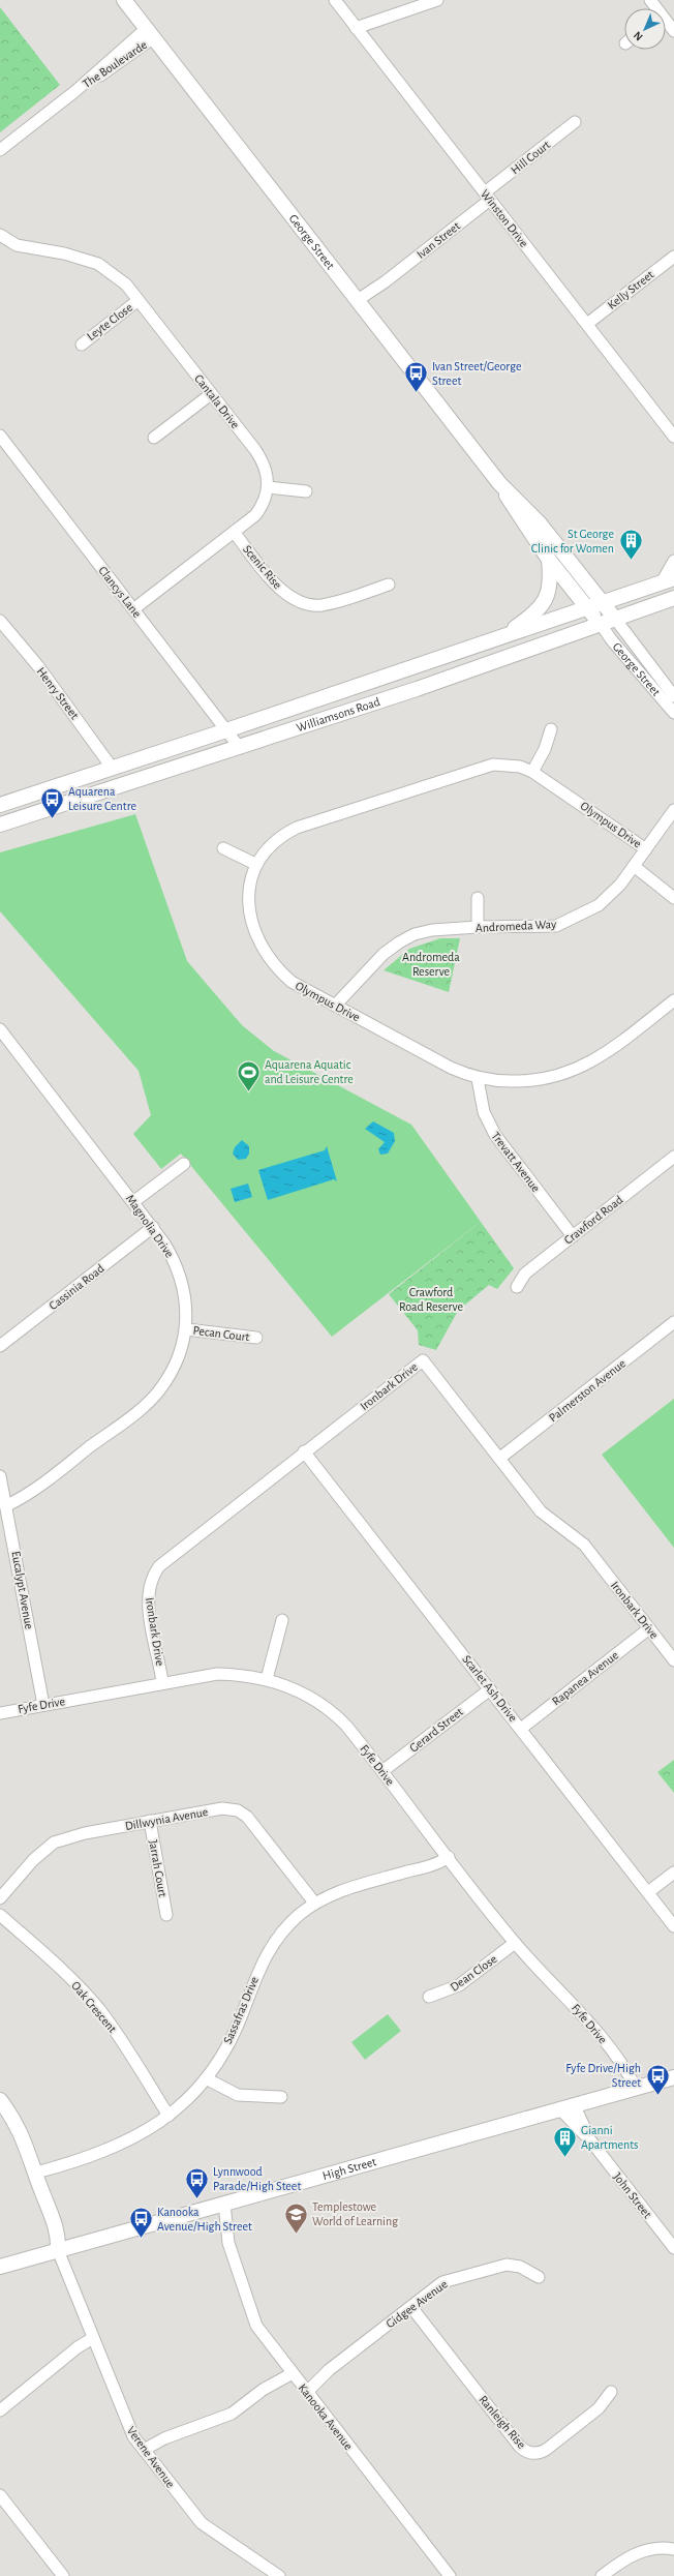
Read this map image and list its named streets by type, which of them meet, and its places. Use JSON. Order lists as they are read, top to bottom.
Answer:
{
  "streets": {
    "main road": ["George Street", "Williamsons Road", "High Street"],
    "street": [
      "The Boulevarde",
      "Hill Court",
      "Winston Drive",
      "Ivan Street",
      "Kelly Street",
      "Leyte Close",
      "Cantala Drive",
      "Scenic Rise",
      "Clancys Lane",
      "Henry Street",
      "Olympus Drive",
      "Andromeda Way",
      "Trevatt Avenue",
      "Crawford Road",
      "Magnolia Drive",
      "Cassinia Road",
      "Pecan Court",
      "Ironbark Drive",
      "Palmerston Avenue",
      "Eucalypt Avenue",
      "Rapanea Avenue",
      "Scarlet Ash Drive",
      "Fyfe Drive",
      "Gerard Street",
      "Dillwynia Avenue",
      "Jarrah Court",
      "Dean Close",
      "Oak Crescent",
      "Sassafras Drive",
      "John Street",
      "Gidgee Avenue",
      "Kanooka Avenue",
      "Ranleigh Rise",
      "Verene Avenue"
    ]
  },
  "crossings": [
    ["The Boulevarde", "George Street"],
    ["Hill Court", "Winston Drive"],
    ["Hill Court", "Ivan Street"],
    ["Winston Drive", "Ivan Street"],
    ["Winston Drive", "Kelly Street"],
    ["Ivan Street", "George Street"],
    ["George Street", "Williamsons Road"],
    ["Leyte Close", "Cantala Drive"],
    ["Cantala Drive", "Scenic Rise"],
    ["Cantala Drive", "Clancys Lane"],
    ["Clancys Lane", "Williamsons Road"],
    ["Henry Street", "Williamsons Road"],
    ["Olympus Drive", "Andromeda Way"],
    ["Olympus Drive", "Trevatt Avenue"],
    ["Trevatt Avenue", "Crawford Road"],
    ["Magnolia Drive", "Cassinia Road"],
    ["Magnolia Drive", "Pecan Court"],
    ["Magnolia Drive", "Eucalypt Avenue"],
    ["Ironbark Drive", "Palmerston Avenue"],
    ["Ironbark Drive", "Rapanea Avenue"],
    ["Ironbark Drive", "Scarlet Ash Drive"],
    ["Ironbark Drive", "Fyfe Drive"],
    ["Eucalypt Avenue", "Fyfe Drive"],
    ["Rapanea Avenue", "Scarlet Ash Drive"],
    ["Scarlet Ash Drive", "Gerard Street"],
    ["Fyfe Drive", "Gerard Street"],
    ["Fyfe Drive", "Dean Close"],
    ["Fyfe Drive", "Sassafras Drive"],
    ["Fyfe Drive", "High Street"],
    ["Dillwynia Avenue", "Jarrah Court"],
    ["Dillwynia Avenue", "Sassafras Drive"],
    ["Oak Crescent", "Sassafras Drive"],
    ["High Street", "John Street"],
    ["High Street", "Kanooka Avenue"],
    ["High Street", "Verene Avenue"],
    ["Gidgee Avenue", "Kanooka Avenue"],
    ["Gidgee Avenue", "Ranleigh Rise"]
  ],
  "parks": ["Andromeda Reserve", "Crawford Road Reserve"],
  "places": {
    "bus stop": [
      "Ivan Street/George Street",
      "Aquarena Leisure Centre",
      "Fyfe Drive/High Street",
      "Lynnwood Parade/High Steet",
      "Kanooka Avenue/High Street"
    ],
    "building": ["St George Clinic for Women", "Gianni Apartments"],
    "sports": ["Aquarena Aquatic and Leisure Centre"],
    "school or university": ["Templestowe World of Learning"]
  },
  "north": "bottom left"
}
